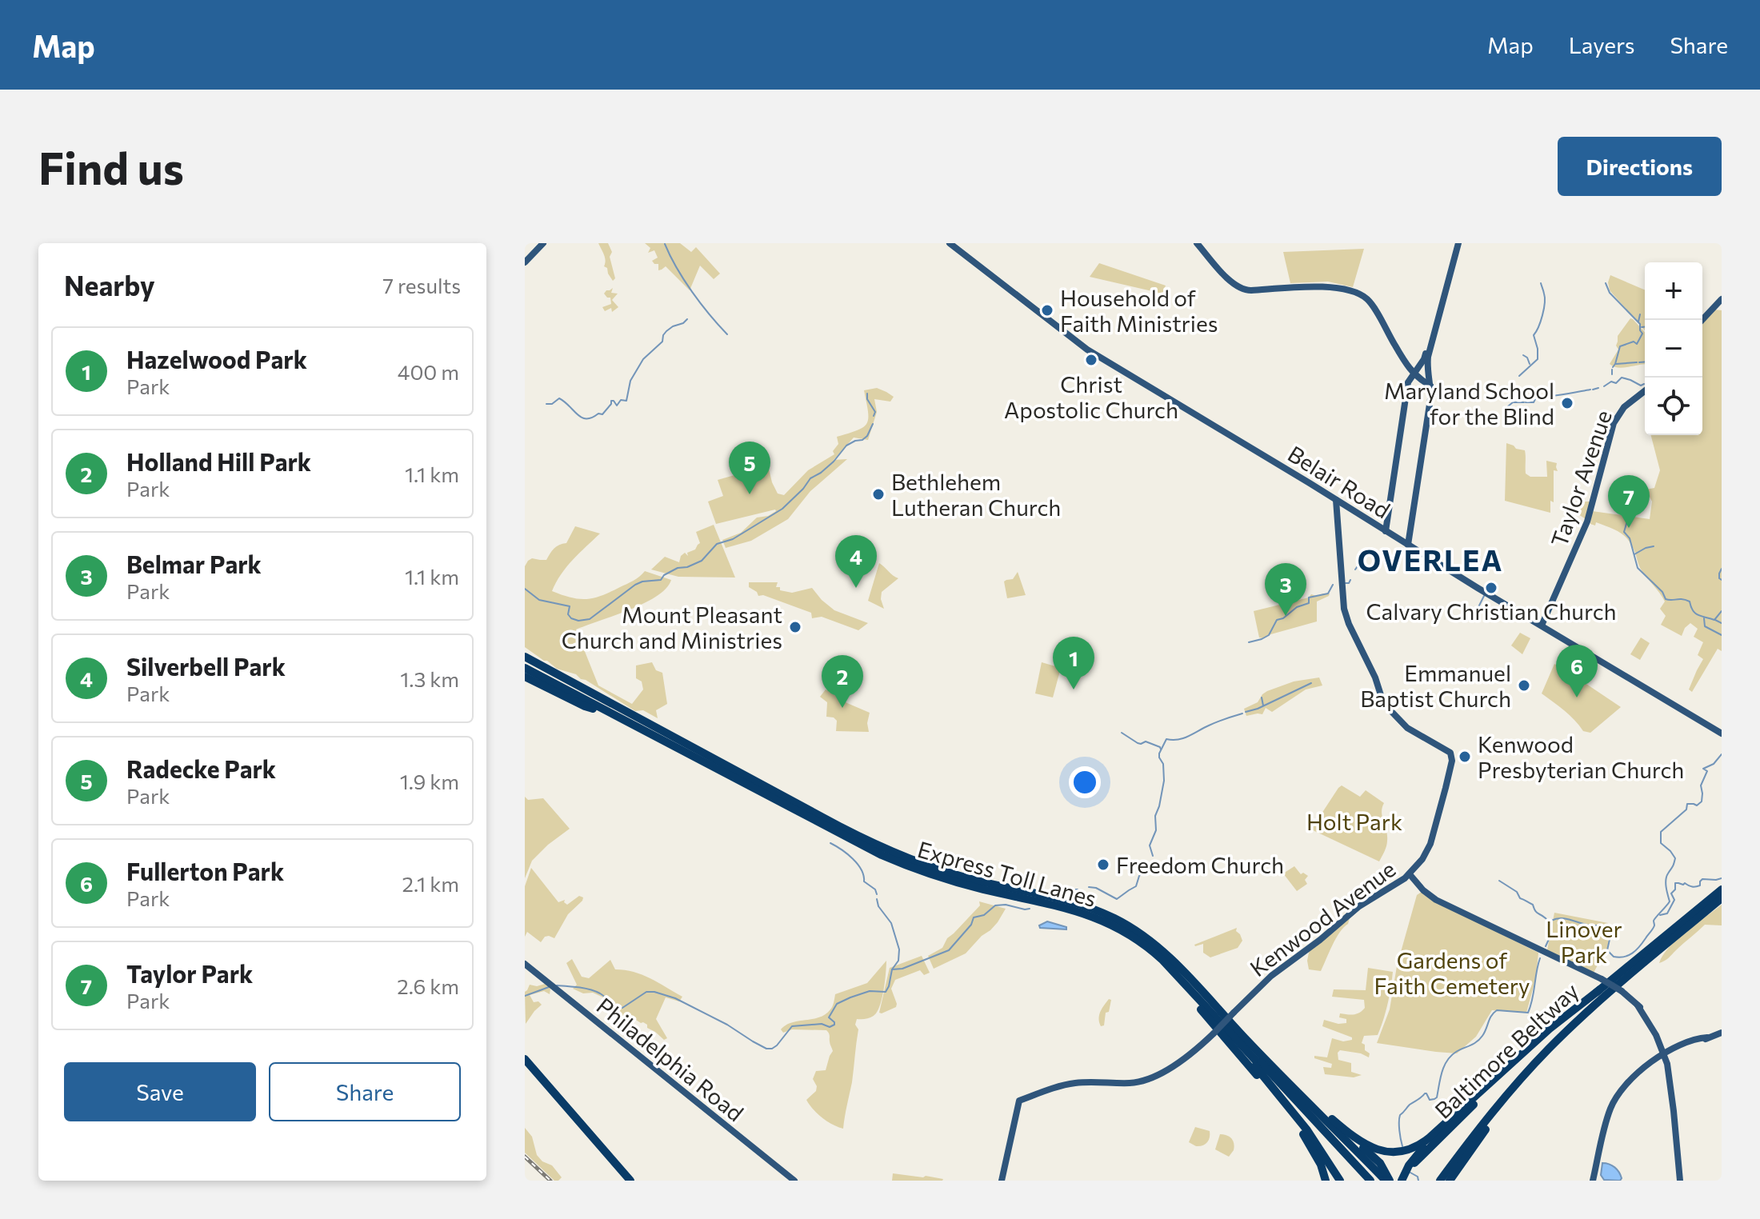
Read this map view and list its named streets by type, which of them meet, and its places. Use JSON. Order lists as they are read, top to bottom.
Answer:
{
  "streets": {
    "highway": ["Express Toll Lanes", "Baltimore Beltway"],
    "main road": [
      "Taylor Avenue",
      "Belair Road",
      "Kenwood Avenue",
      "Philadelphia Road"
    ]
  },
  "crossings": [
    ["Taylor Avenue", "Belair Road"],
    ["Belair Road", "Kenwood Avenue"]
  ],
  "districts": ["OVERLEA"],
  "parks": ["Holt Park", "Linover Park", "Gardens of Faith Cemetery"],
  "places": [
    "Household of Faith Ministries",
    "Christ Apostolic Church",
    "Maryland School for the Blind",
    "Bethlehem Lutheran Church",
    "Calvary Christian Church",
    "Mount Pleasant Church and Ministries",
    "Emmanuel Baptist Church",
    "Kenwood Presbyterian Church",
    "Freedom Church"
  ],
  "page": {
    "header": "Map",
    "nav": ["Map", "Layers", "Share"],
    "buttons": [
      "Directions",
      ["Save", "Share"]
    ],
    "title": "Find us",
    "heading": ["Nearby", "7 results"],
    "map_buttons": ["+", "−"],
    "list": [
      {
        "mark": "1",
        "name": "Hazelwood Park",
        "note": "Park",
        "value": "400 m"
      },
      {
        "mark": "2",
        "name": "Holland Hill Park",
        "note": "Park",
        "value": "1.1 km"
      },
      {
        "mark": "3",
        "name": "Belmar Park",
        "note": "Park",
        "value": "1.1 km"
      },
      {
        "mark": "4",
        "name": "Silverbell Park",
        "note": "Park",
        "value": "1.3 km"
      },
      {
        "mark": "5",
        "name": "Radecke Park",
        "note": "Park",
        "value": "1.9 km"
      },
      {
        "mark": "6",
        "name": "Fullerton Park",
        "note": "Park",
        "value": "2.1 km"
      },
      {
        "mark": "7",
        "name": "Taylor Park",
        "note": "Park",
        "value": "2.6 km"
      }
    ],
    "pins": [
      "5",
      "7",
      "4",
      "3",
      "1",
      "6",
      "2"
    ]
  }
}
